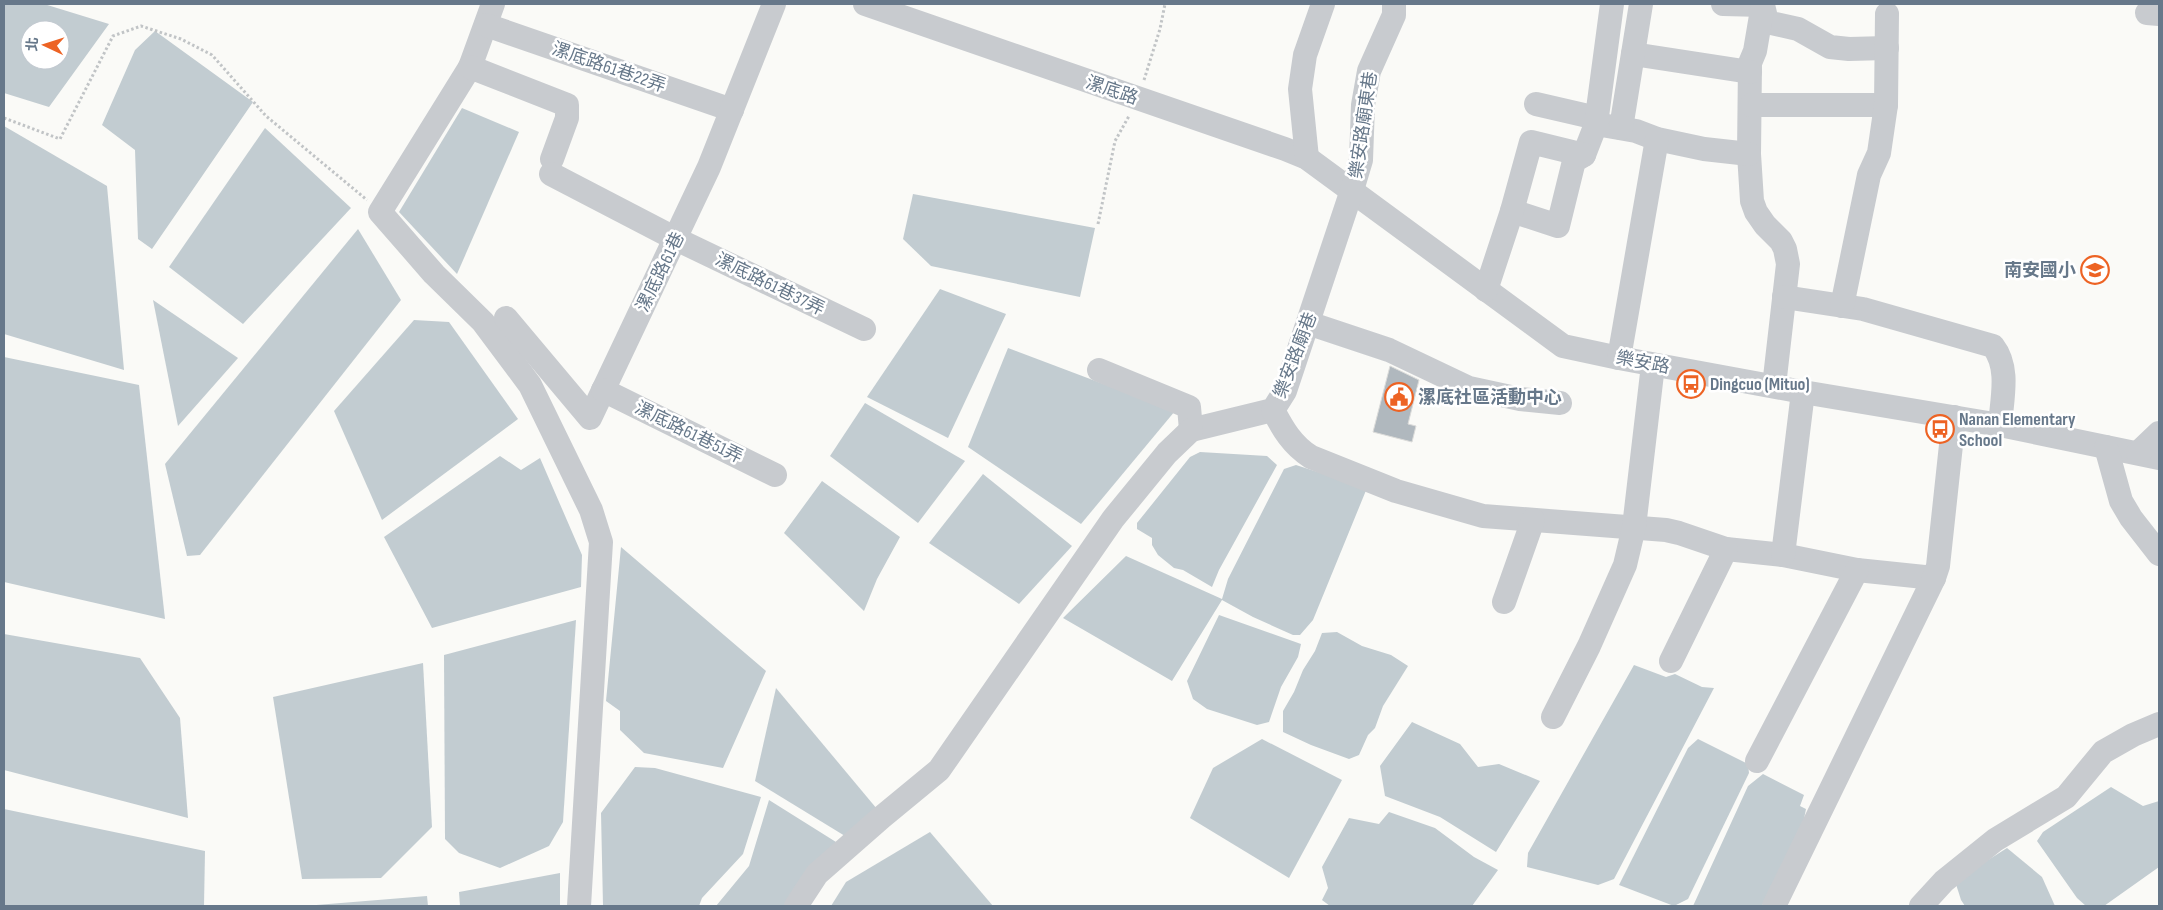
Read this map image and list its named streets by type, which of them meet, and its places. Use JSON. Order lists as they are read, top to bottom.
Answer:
{
  "streets": {
    "street": [
      "漯底路61巷22弄",
      "漯底路",
      "樂安路廟東巷",
      "漯底路61巷",
      "漯底路61巷37弄",
      "樂安路廟巷",
      "樂安路",
      "漯底路61巷51弄"
    ]
  },
  "crossings": [
    ["漯底路61巷22弄", "漯底路61巷"],
    ["漯底路", "樂安路廟東巷"],
    ["漯底路", "樂安路廟巷"],
    ["漯底路", "樂安路"],
    ["樂安路廟東巷", "樂安路廟巷"],
    ["樂安路廟東巷", "樂安路"],
    ["漯底路61巷", "漯底路61巷37弄"],
    ["漯底路61巷", "漯底路61巷51弄"],
    ["樂安路廟巷", "樂安路"]
  ],
  "places": {
    "school or university": ["南安國小"],
    "bus stop": ["Dingcuo (Mituo)", "Nanan Elementary School"],
    "public building": ["漯底社區活動中心"]
  },
  "north": "left"
}
